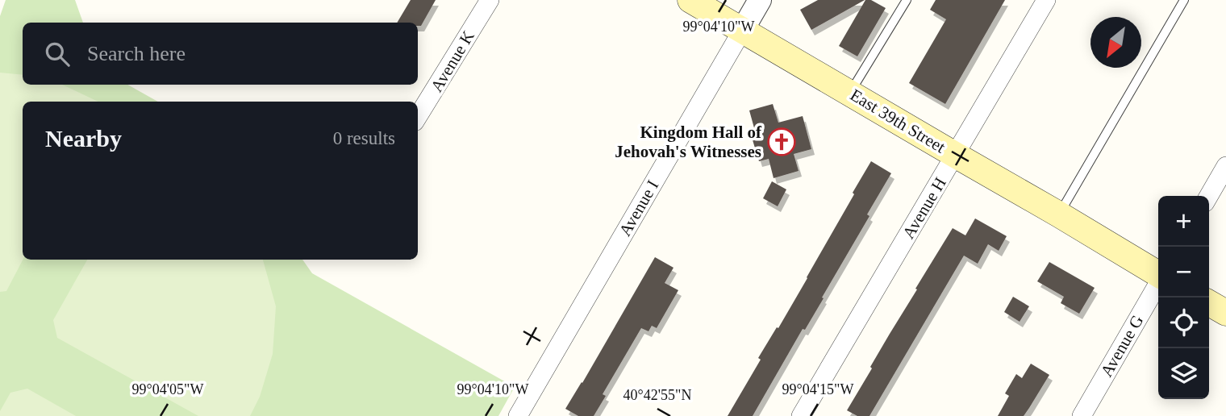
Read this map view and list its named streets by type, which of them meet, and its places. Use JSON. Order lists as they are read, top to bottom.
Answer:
{
  "streets": {
    "main road": ["East 39th Street"],
    "street": [
      "Avenue K",
      "Avenue I",
      "Avenue H",
      "Avenue G"
    ]
  },
  "crossings": [
    ["East 39th Street", "Avenue I"],
    ["East 39th Street", "Avenue H"]
  ],
  "places": {
    "church": ["Kingdom Hall of Jehovah's Witnesses"]
  },
  "north": "bottom left",
  "page": {
    "search": "Search here",
    "heading": ["Nearby", "0 results"],
    "map_buttons": ["+", "−"]
  },
  "coordinates": [
    "99°04'10\"W",
    "99°04'05\"W",
    "99°04'15\"W",
    "40°42'55\"N"
  ]
}
